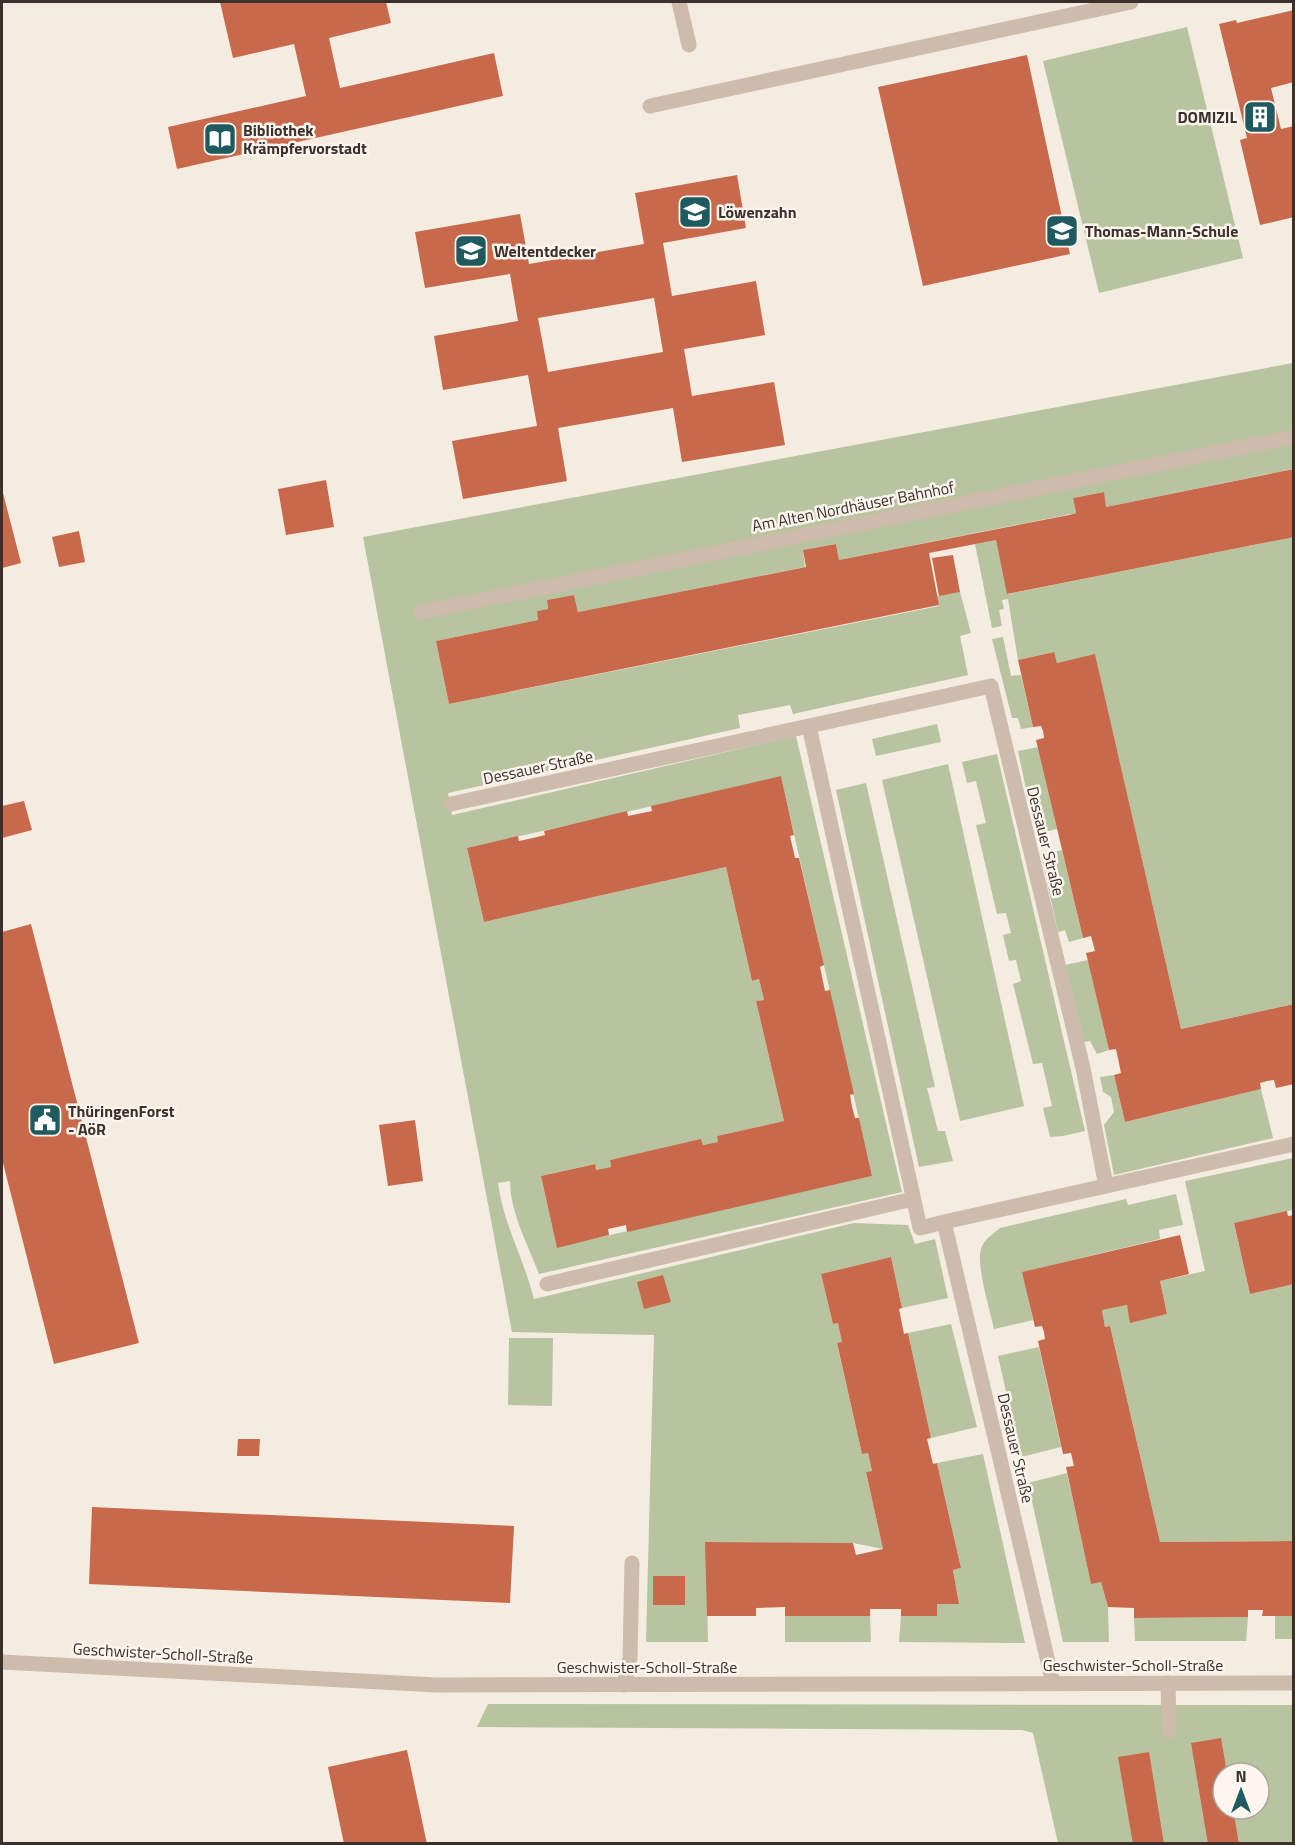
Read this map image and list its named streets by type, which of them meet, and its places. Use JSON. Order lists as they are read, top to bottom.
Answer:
{
  "streets": {
    "street": ["Am Alten Nordhäuser Bahnhof", "Dessauer Straße", "Geschwister-Scholl-Straße"]
  },
  "crossings": [
    ["Dessauer Straße", "Geschwister-Scholl-Straße"]
  ],
  "places": {
    "building": ["DOMIZIL"],
    "library": ["Bibliothek Krämpfervorstadt"],
    "school or university": ["Löwenzahn", "Thomas-Mann-Schule", "Weltentdecker"],
    "public building": ["ThüringenForst - AöR"]
  },
  "north": "top"
}
